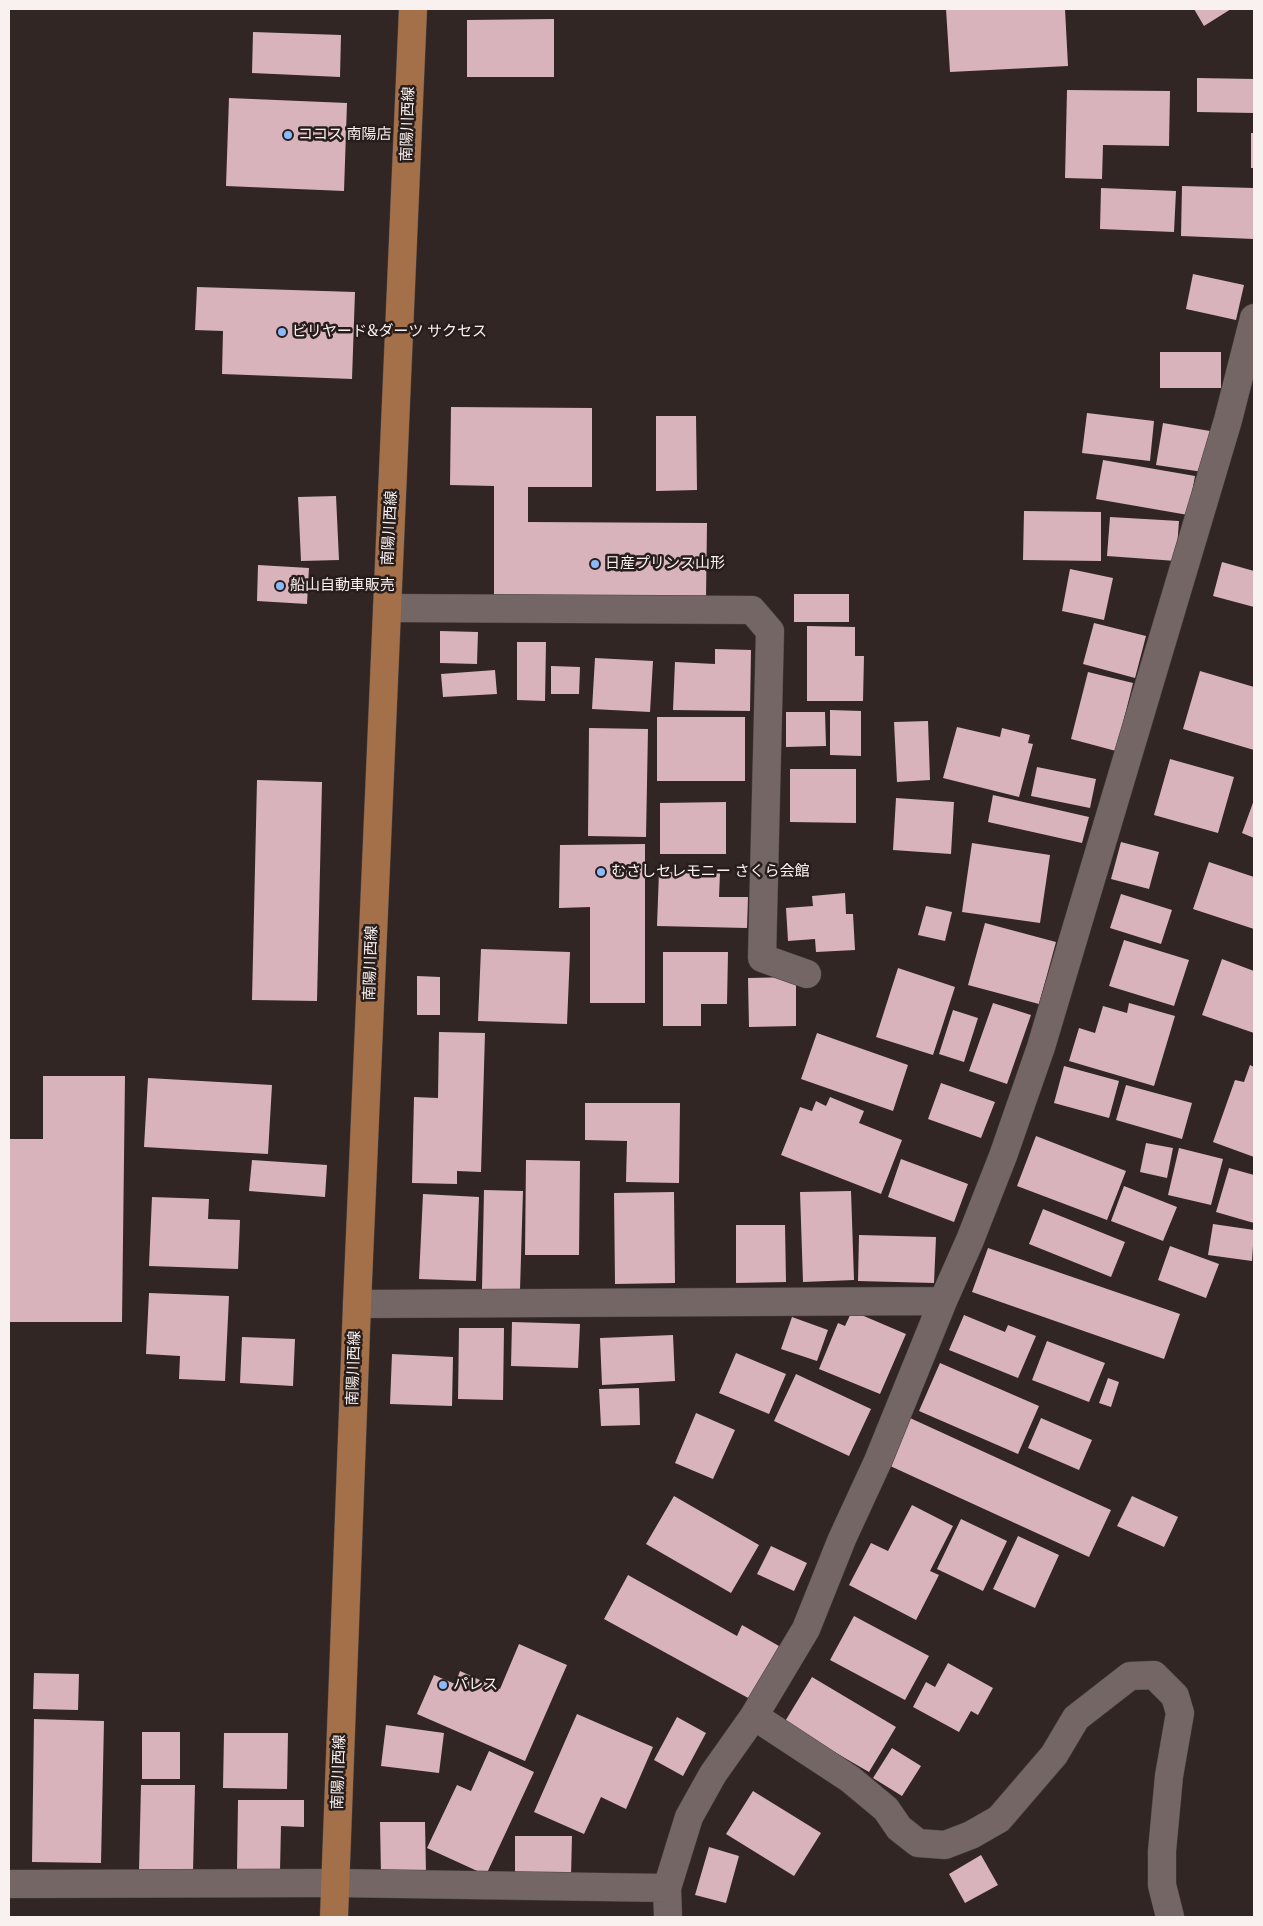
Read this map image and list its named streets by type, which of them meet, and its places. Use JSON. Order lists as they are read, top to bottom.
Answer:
{
  "streets": {
    "main road": ["南陽川西線"]
  },
  "places": [
    "ココス 南陽店",
    "ビリヤード&ダーツ サクセス",
    "日産プリンス山形",
    "船山自動車販売",
    "むさしセレモニー さくら会館",
    "パレス"
  ]
}
